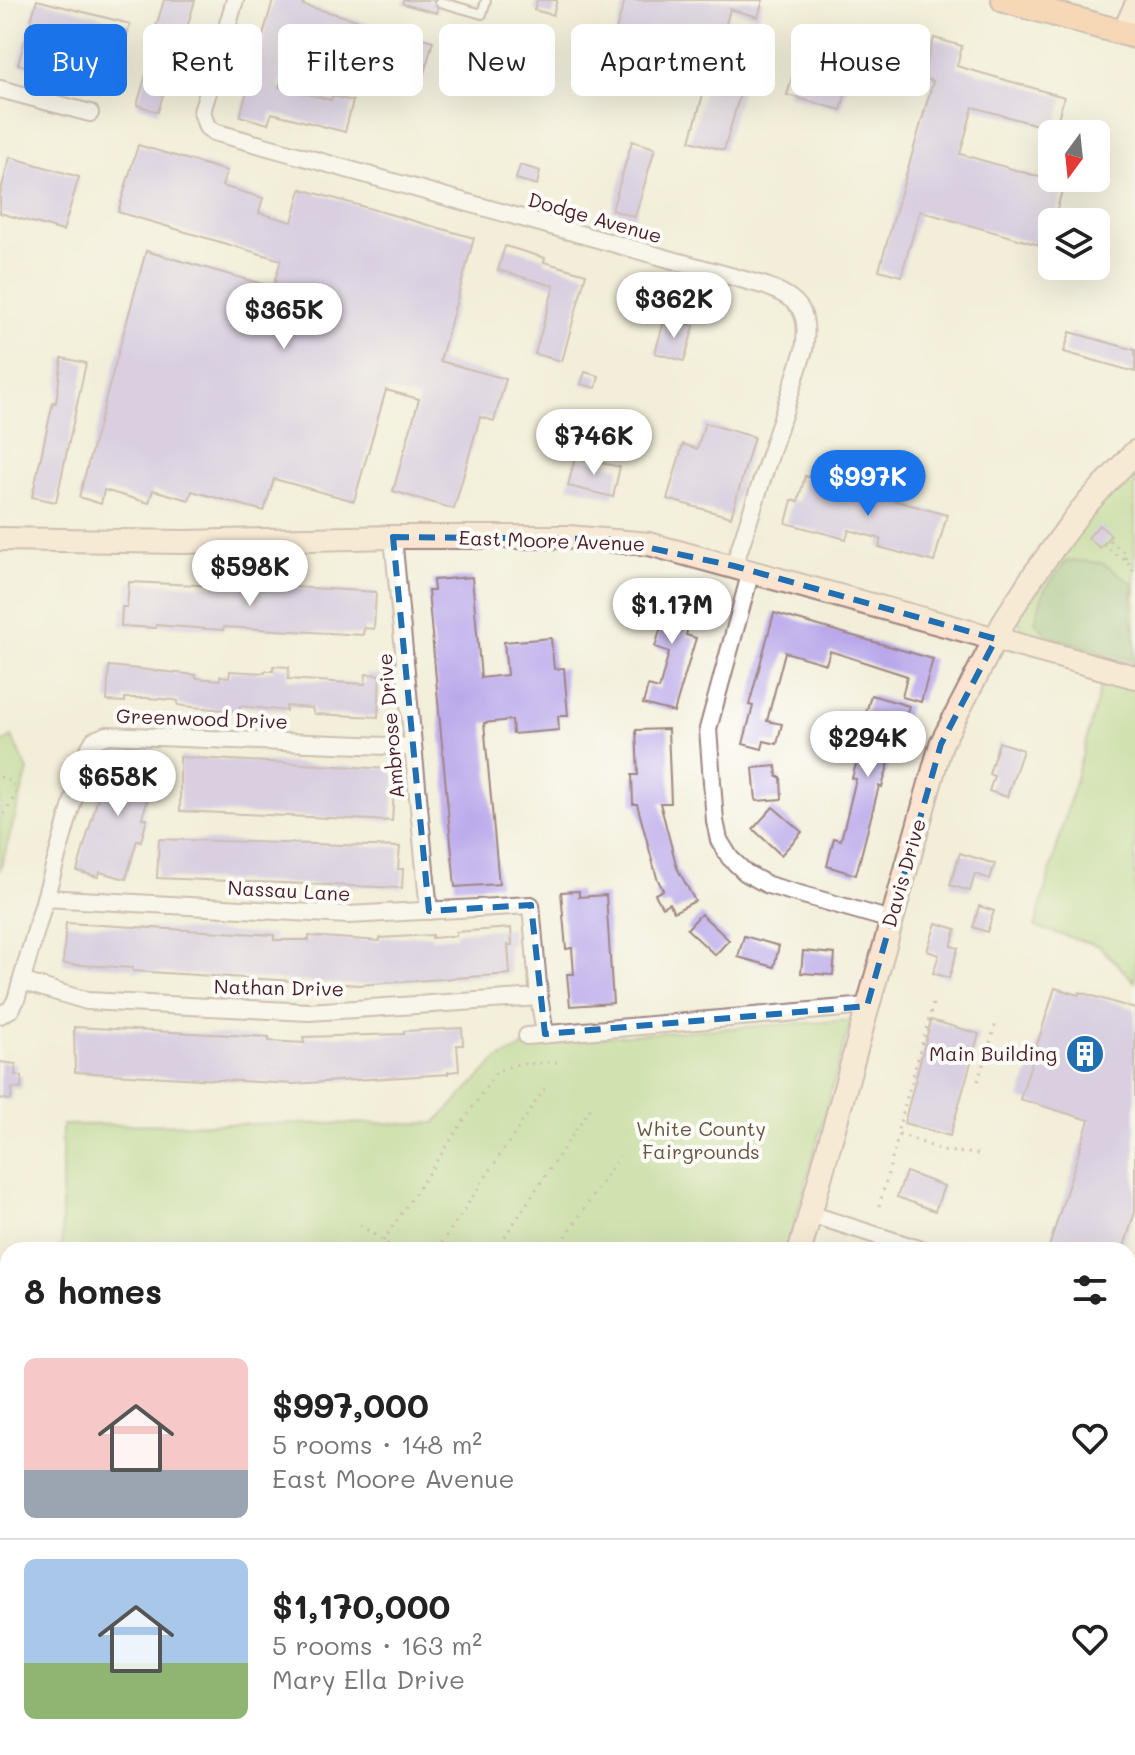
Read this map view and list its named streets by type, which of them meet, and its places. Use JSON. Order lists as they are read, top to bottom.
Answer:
{
  "streets": {
    "street": [
      "Dodge Avenue",
      "East Moore Avenue",
      "Greenwood Drive",
      "Ambrose Drive",
      "Davis Drive",
      "Nassau Lane",
      "Nathan Drive"
    ]
  },
  "crossings": [
    ["Dodge Avenue", "East Moore Avenue"],
    ["Dodge Avenue", "Davis Drive"],
    ["East Moore Avenue", "Ambrose Drive"],
    ["East Moore Avenue", "Davis Drive"],
    ["Greenwood Drive", "Ambrose Drive"],
    ["Greenwood Drive", "Nassau Lane"],
    ["Greenwood Drive", "Nathan Drive"],
    ["Ambrose Drive", "Nassau Lane"],
    ["Nassau Lane", "Nathan Drive"]
  ],
  "parks": ["White County Fairgrounds"],
  "places": {
    "building": ["Main Building"]
  },
  "north": "bottom",
  "page": {
    "chip": [
      "Buy",
      "Rent",
      "Filters",
      "New",
      "Apartment",
      "House"
    ],
    "price": [
      "$362K",
      "$365K",
      "$746K",
      "$997K",
      "$598K",
      "$1.17M",
      "$294K",
      "$658K"
    ],
    "heading": "8 homes",
    "list": [
      {
        "name": "$997,000",
        "note": "5 rooms · 148 m² · East Moore Avenue"
      },
      {
        "name": "$1,170,000",
        "note": "5 rooms · 163 m² · Mary Ella Drive"
      }
    ]
  }
}
